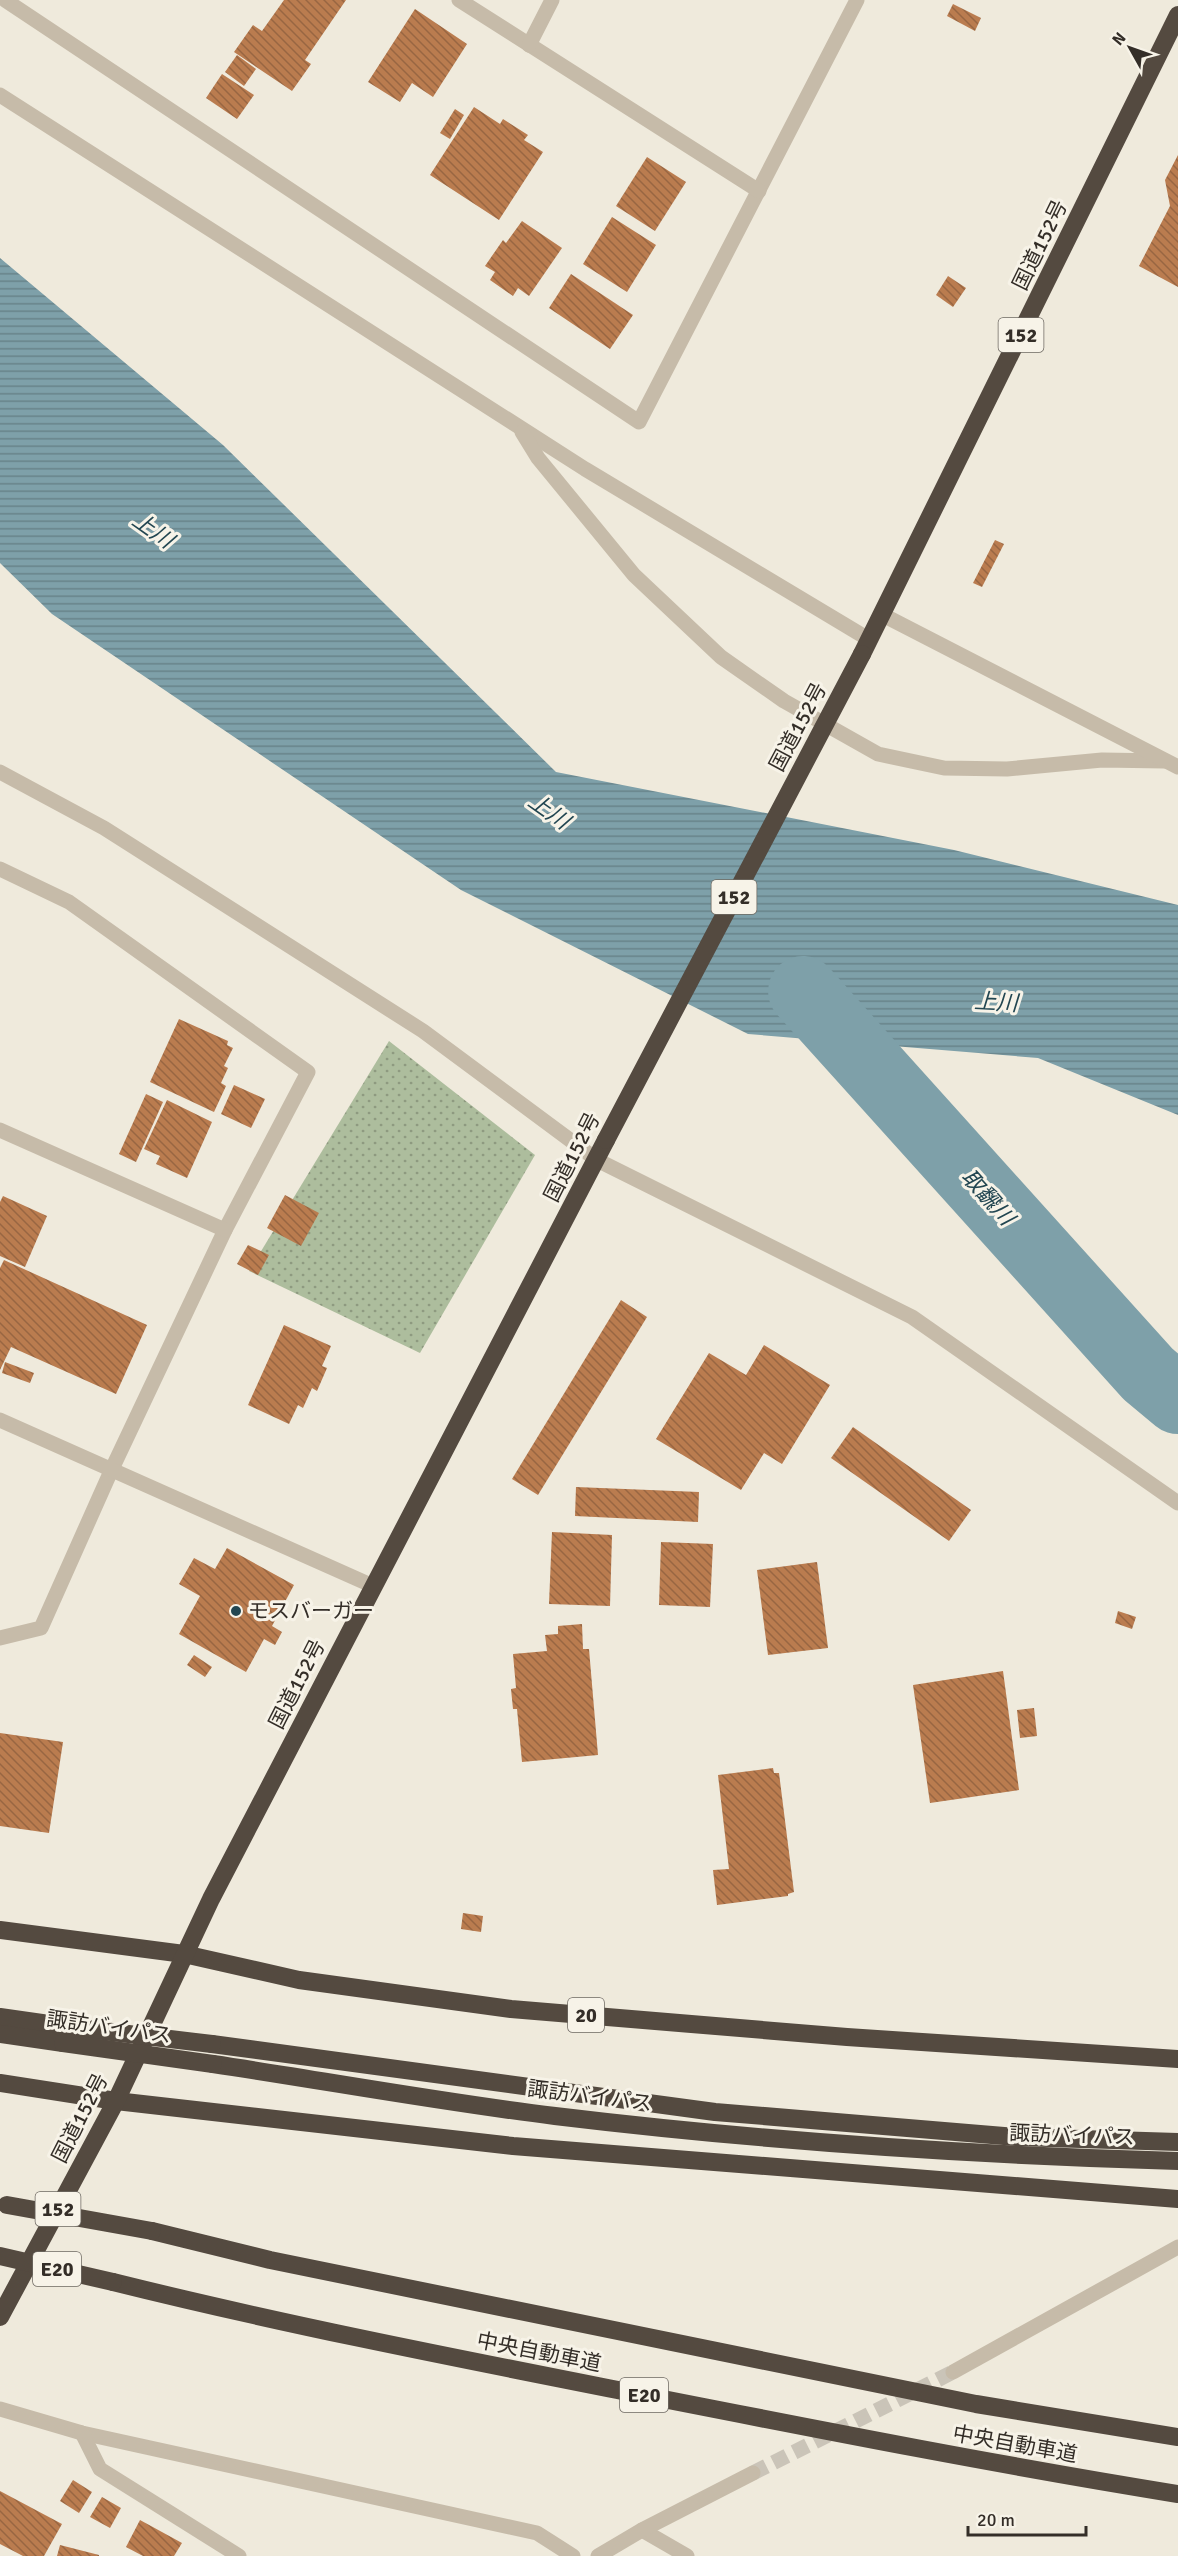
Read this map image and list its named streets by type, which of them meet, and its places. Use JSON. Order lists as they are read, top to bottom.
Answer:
{
  "streets": {
    "highway": [
      "国道152号",
      "152",
      "20",
      "諏訪バイパス",
      "E20",
      "中央自動車道"
    ]
  },
  "crossings": [
    ["国道152号", "20"]
  ],
  "water": ["上川", "取飜川"],
  "places": ["モスバーガー"],
  "scale_bar": "20 m",
  "north": "top left"
}
